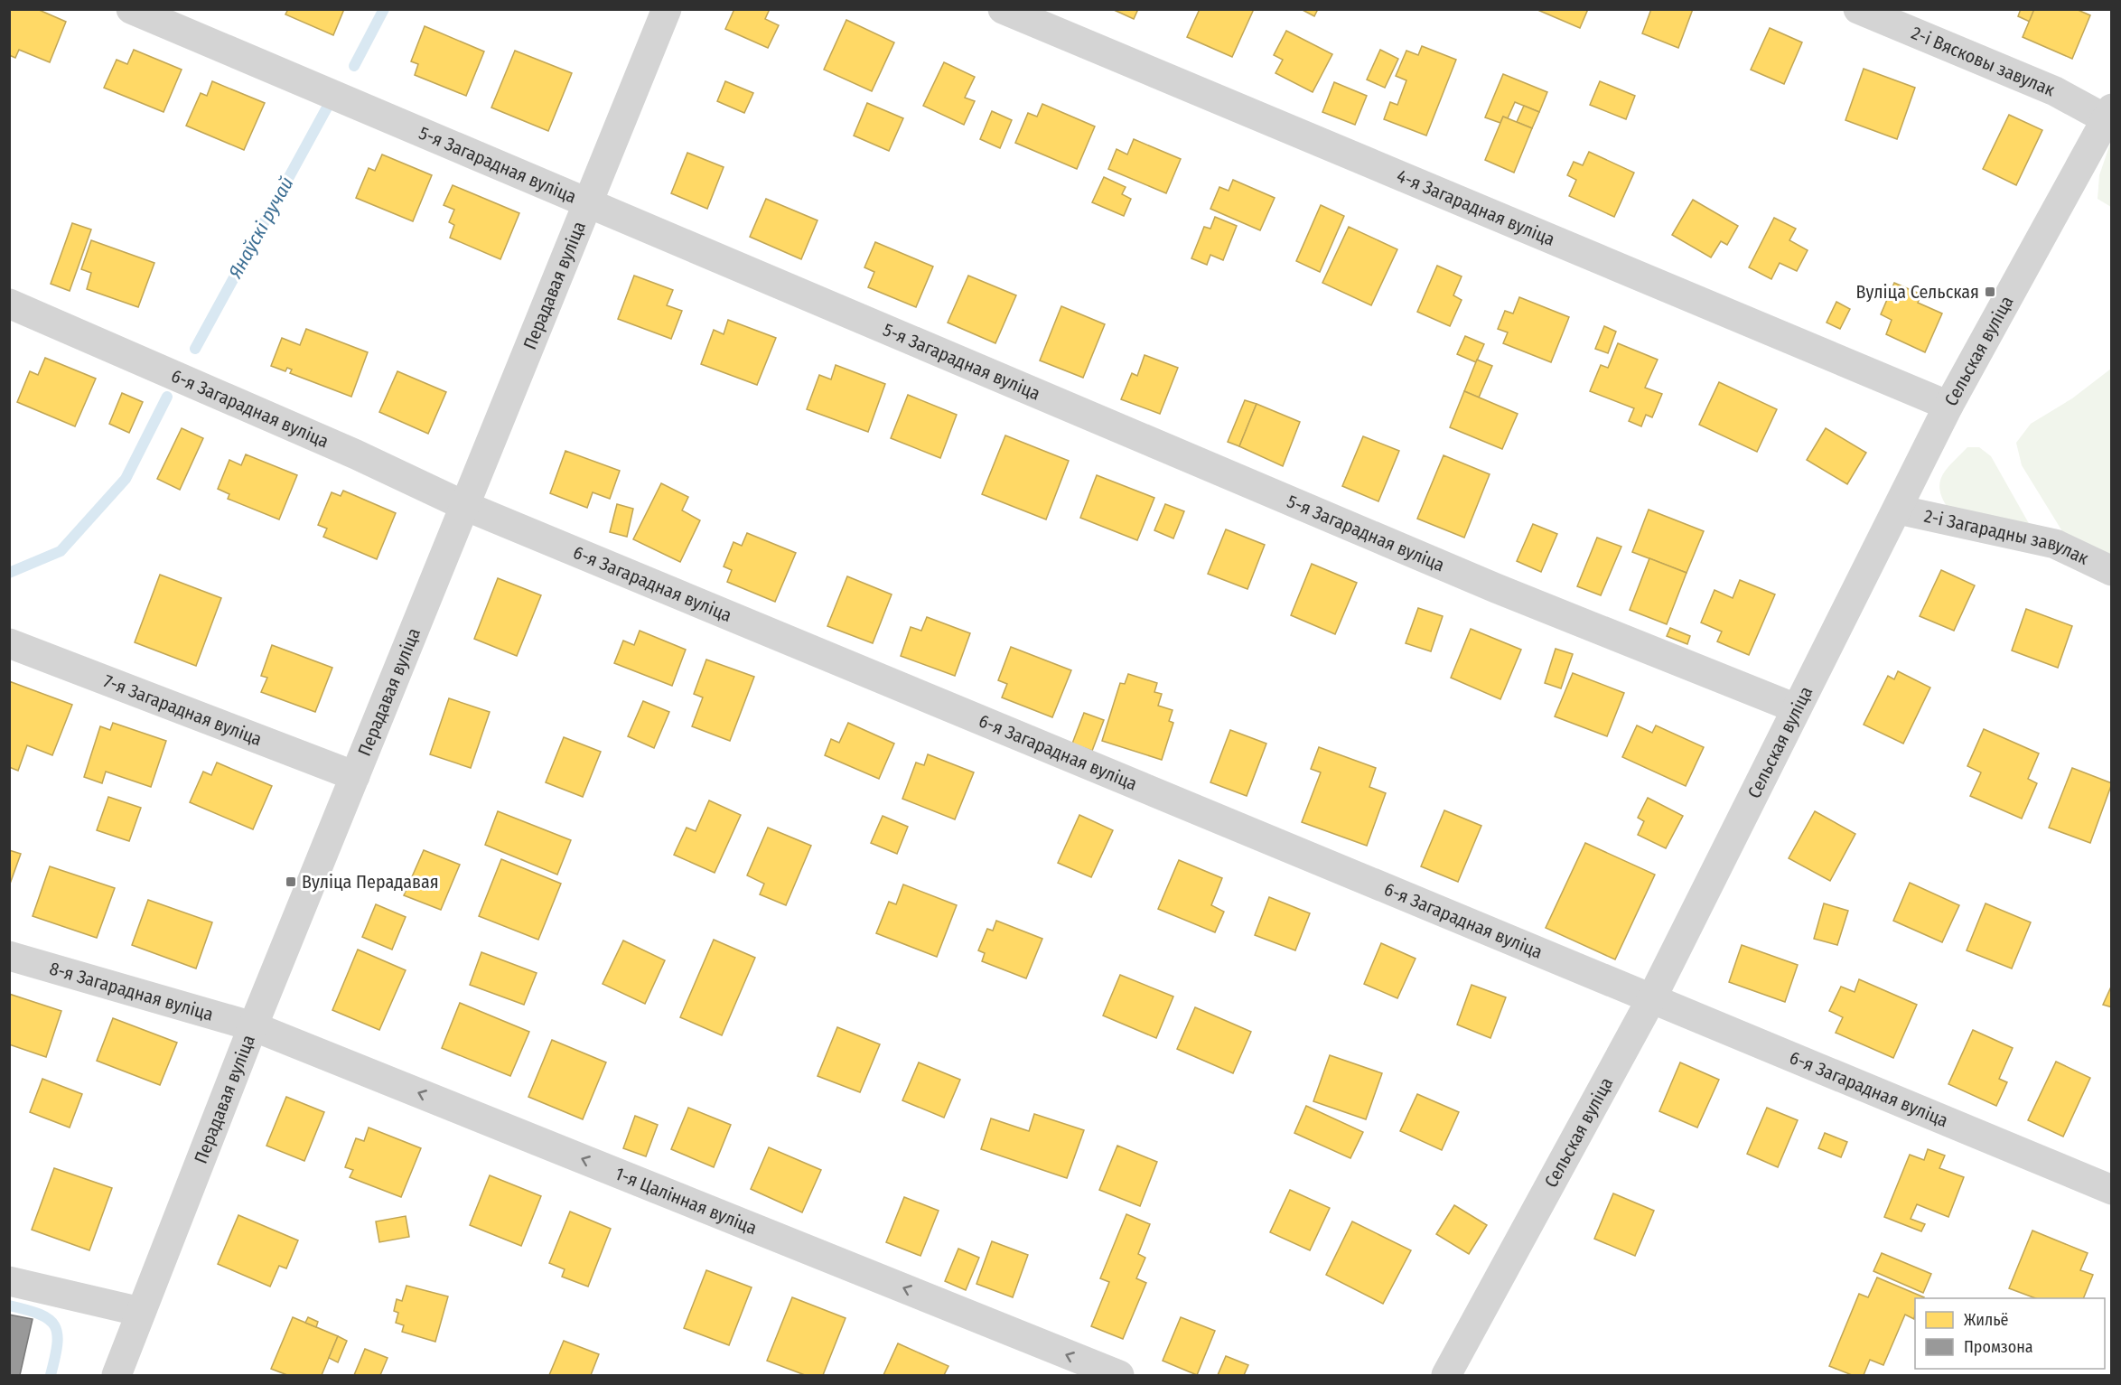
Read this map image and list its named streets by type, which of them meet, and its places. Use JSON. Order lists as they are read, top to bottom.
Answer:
{
  "streets": {
    "street": [
      "2-і Вясковы завулак",
      "5-я Загарадная вуліца",
      "4-я Загарадная вуліца",
      "Перадавая вуліца",
      "Сельская вуліца",
      "6-я Загарадная вуліца",
      "2-і Загарадны завулак",
      "7-я Загарадная вуліца",
      "8-я Загарадная вуліца",
      "1-я Цалінная вуліца"
    ]
  },
  "crossings": [
    ["2-і Вясковы завулак", "Сельская вуліца"],
    ["5-я Загарадная вуліца", "Перадавая вуліца"],
    ["5-я Загарадная вуліца", "Сельская вуліца"],
    ["4-я Загарадная вуліца", "Сельская вуліца"],
    ["Перадавая вуліца", "6-я Загарадная вуліца"],
    ["Перадавая вуліца", "7-я Загарадная вуліца"],
    ["Перадавая вуліца", "8-я Загарадная вуліца"],
    ["Перадавая вуліца", "1-я Цалінная вуліца"],
    ["Сельская вуліца", "6-я Загарадная вуліца"],
    ["Сельская вуліца", "2-і Загарадны завулак"],
    ["8-я Загарадная вуліца", "1-я Цалінная вуліца"]
  ],
  "one_way": ["1-я Цалінная вуліца"],
  "water": ["Янаўскі ручай"],
  "places": {
    "transit": ["Вуліца Сельская", "Вуліца Перадавая"]
  },
  "legend": ["Жильё", "Промзона"]
}
